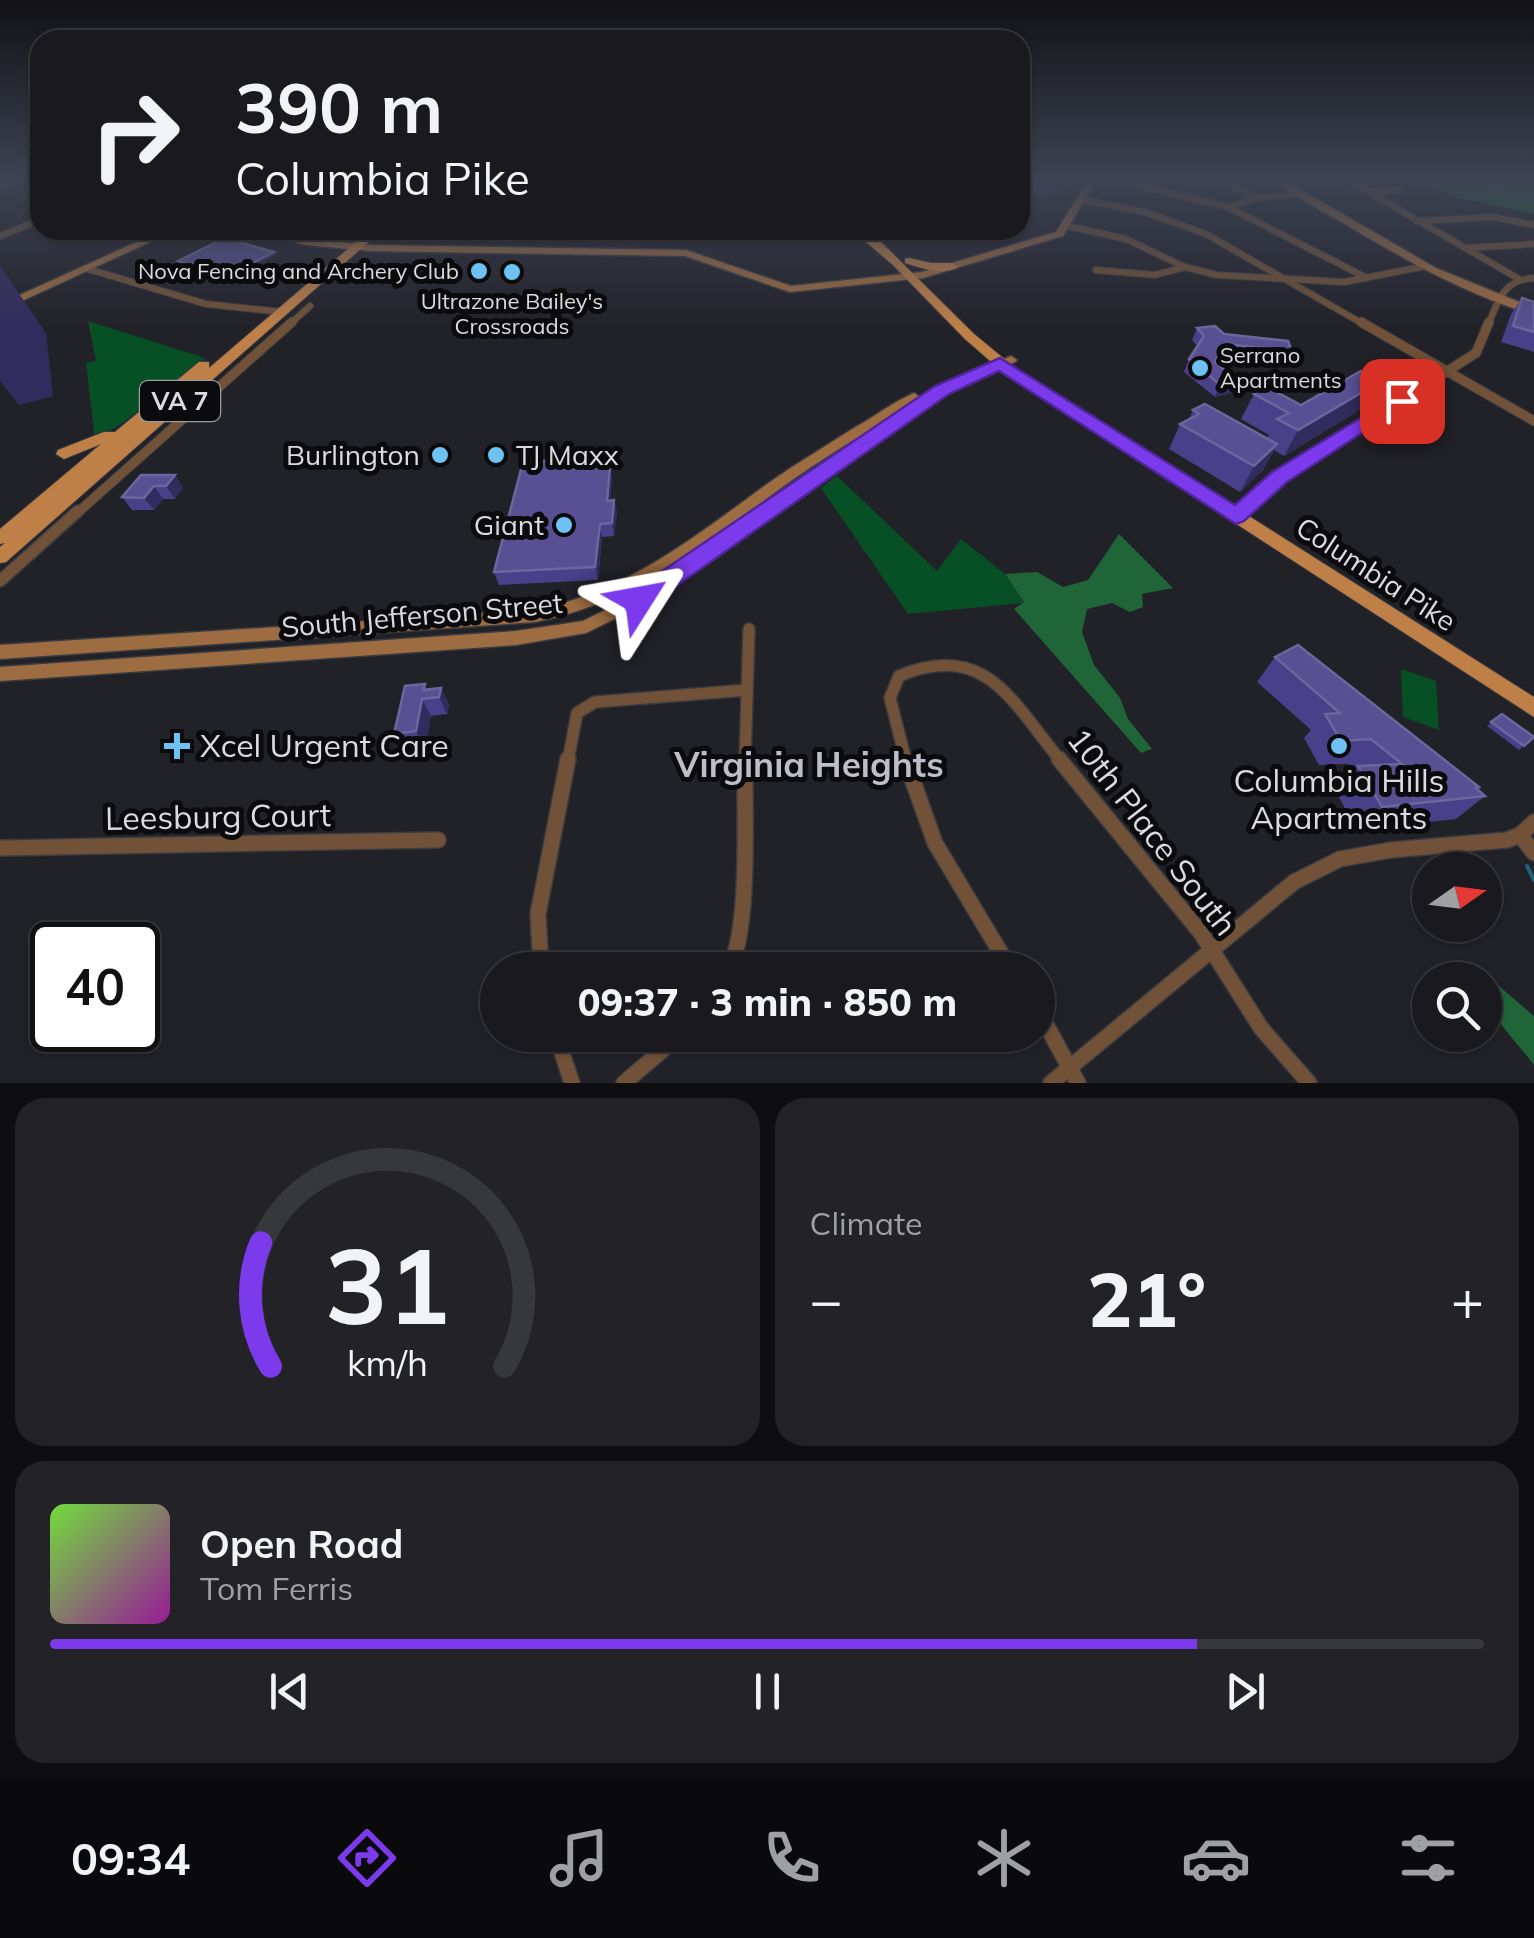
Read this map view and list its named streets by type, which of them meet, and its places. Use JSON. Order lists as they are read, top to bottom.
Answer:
{
  "streets": {
    "main road": ["VA 7", "Columbia Pike"],
    "street": ["South Jefferson Street", "Leesburg Court", "10th Place South"]
  },
  "crossings": [
    ["Columbia Pike", "South Jefferson Street"]
  ],
  "districts": ["Virginia Heights"],
  "places": {
    "other": [
      "Nova Fencing and Archery Club",
      "Ultrazone Bailey's Crossroads",
      "Serrano Apartments",
      "Burlington",
      "TJ Maxx",
      "Giant",
      "Columbia Hills Apartments"
    ],
    "health": ["Xcel Urgent Care"]
  },
  "north": "right",
  "page": {
    "turn": ["390 m", "Columbia Pike"],
    "limit": "40",
    "trip": "09:37 · 3 min · 850 m",
    "tile": "Climate",
    "heat": ["−", "21°", "+"],
    "song": ["Open Road", "Tom Ferris"],
    "tabs": "09:34",
    "gauge": ["31", "km/h"]
  }
}
